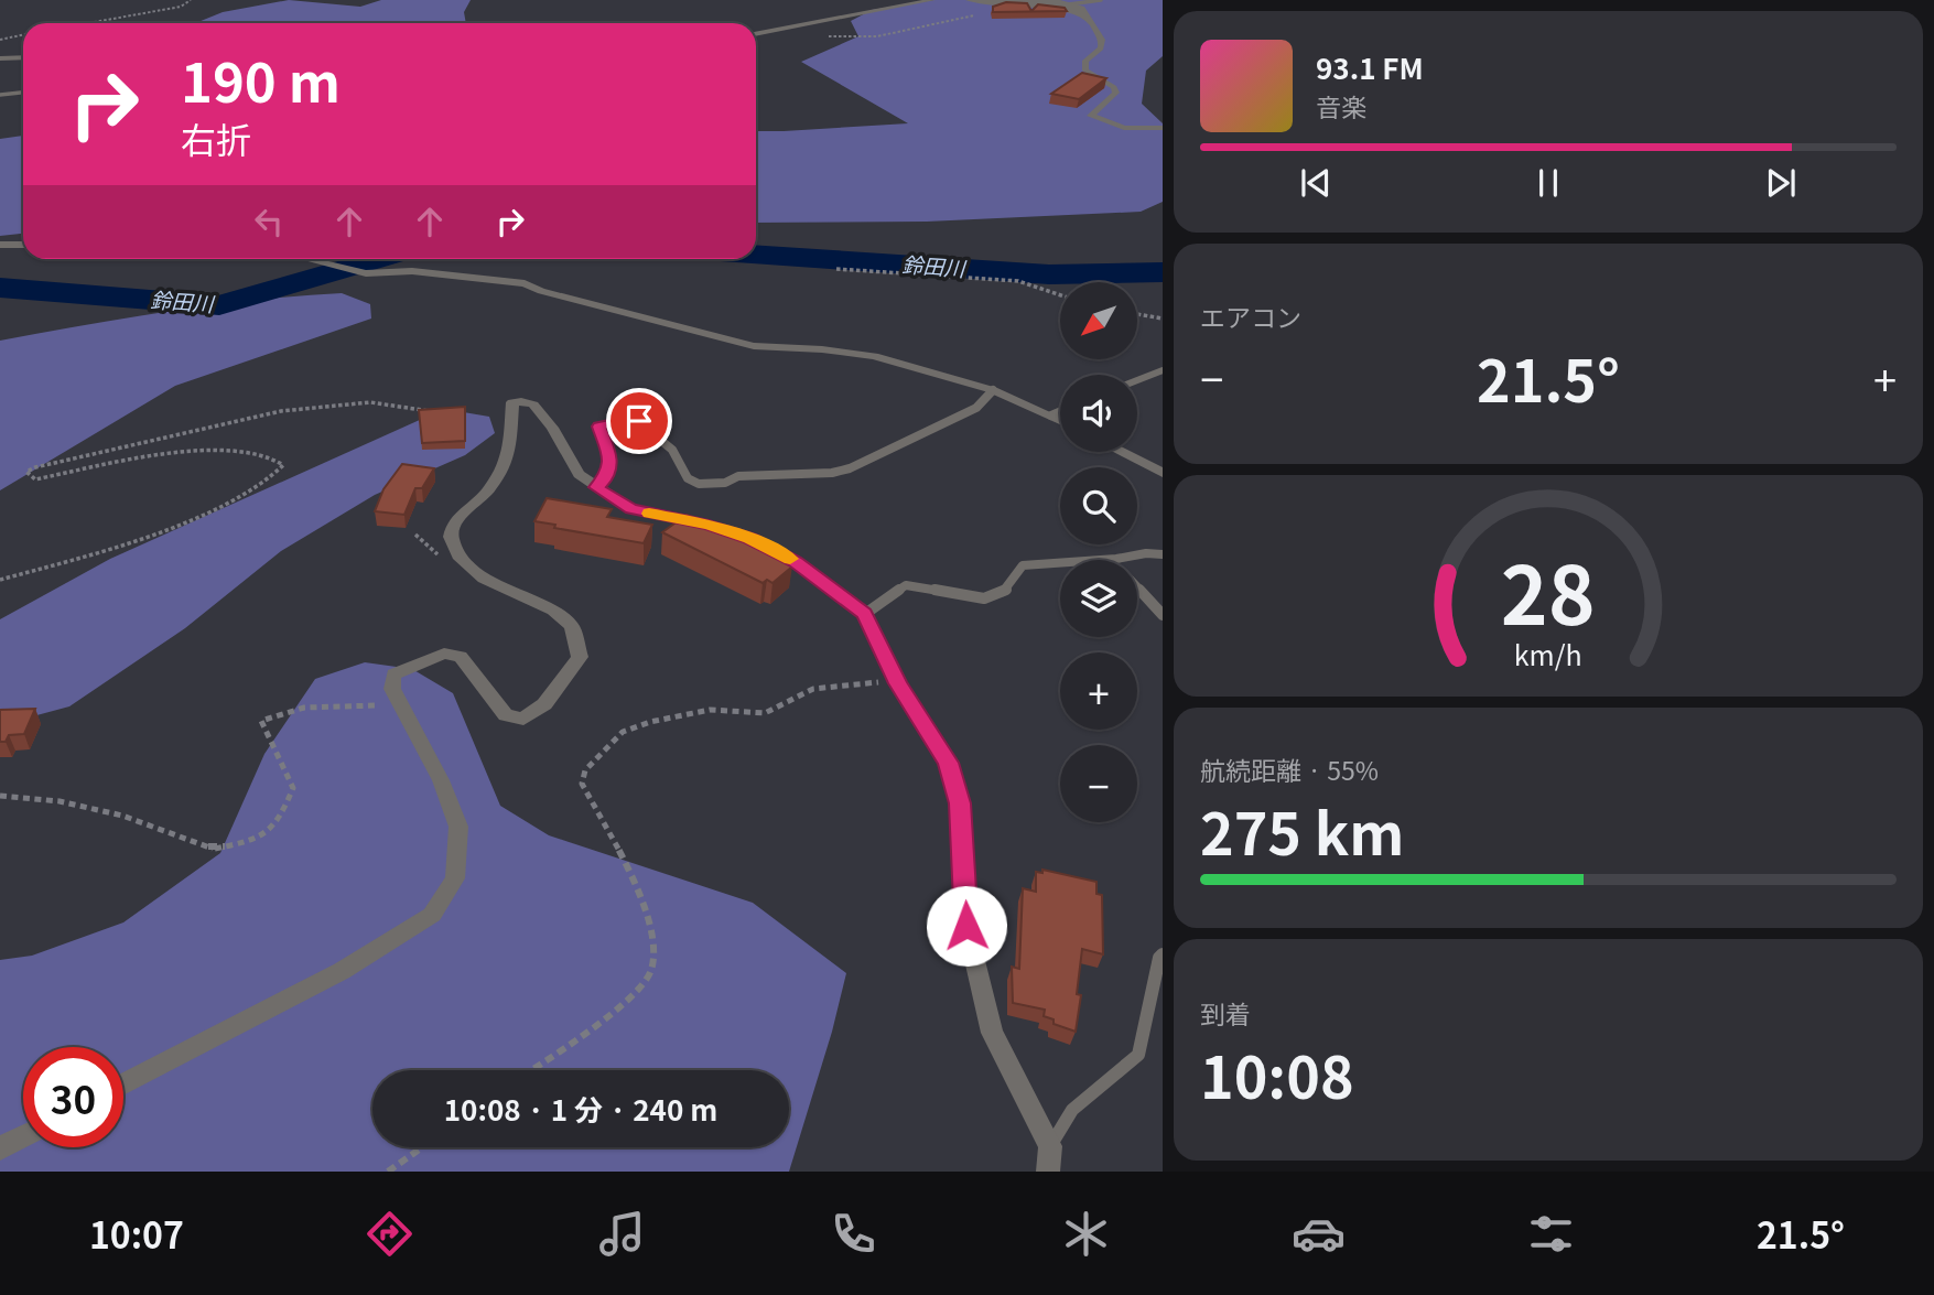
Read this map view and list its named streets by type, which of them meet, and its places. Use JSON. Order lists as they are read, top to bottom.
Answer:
{
  "water": ["鈴田川"],
  "north": "bottom left",
  "page": {
    "turn": ["190 m", "右折"],
    "song": ["93.1 FM", "音楽"],
    "tile": [
      "エアコン",
      ["航続距離 · 55%", "275 km"],
      ["到着", "10:08"]
    ],
    "map_buttons": ["+", "−"],
    "heat": ["−", "21.5°", "+"],
    "limit": "30",
    "trip": "10:08 · 1 分 · 240 m",
    "tabs": ["10:07", "21.5°"],
    "gauge": ["28", "km/h"]
  }
}
